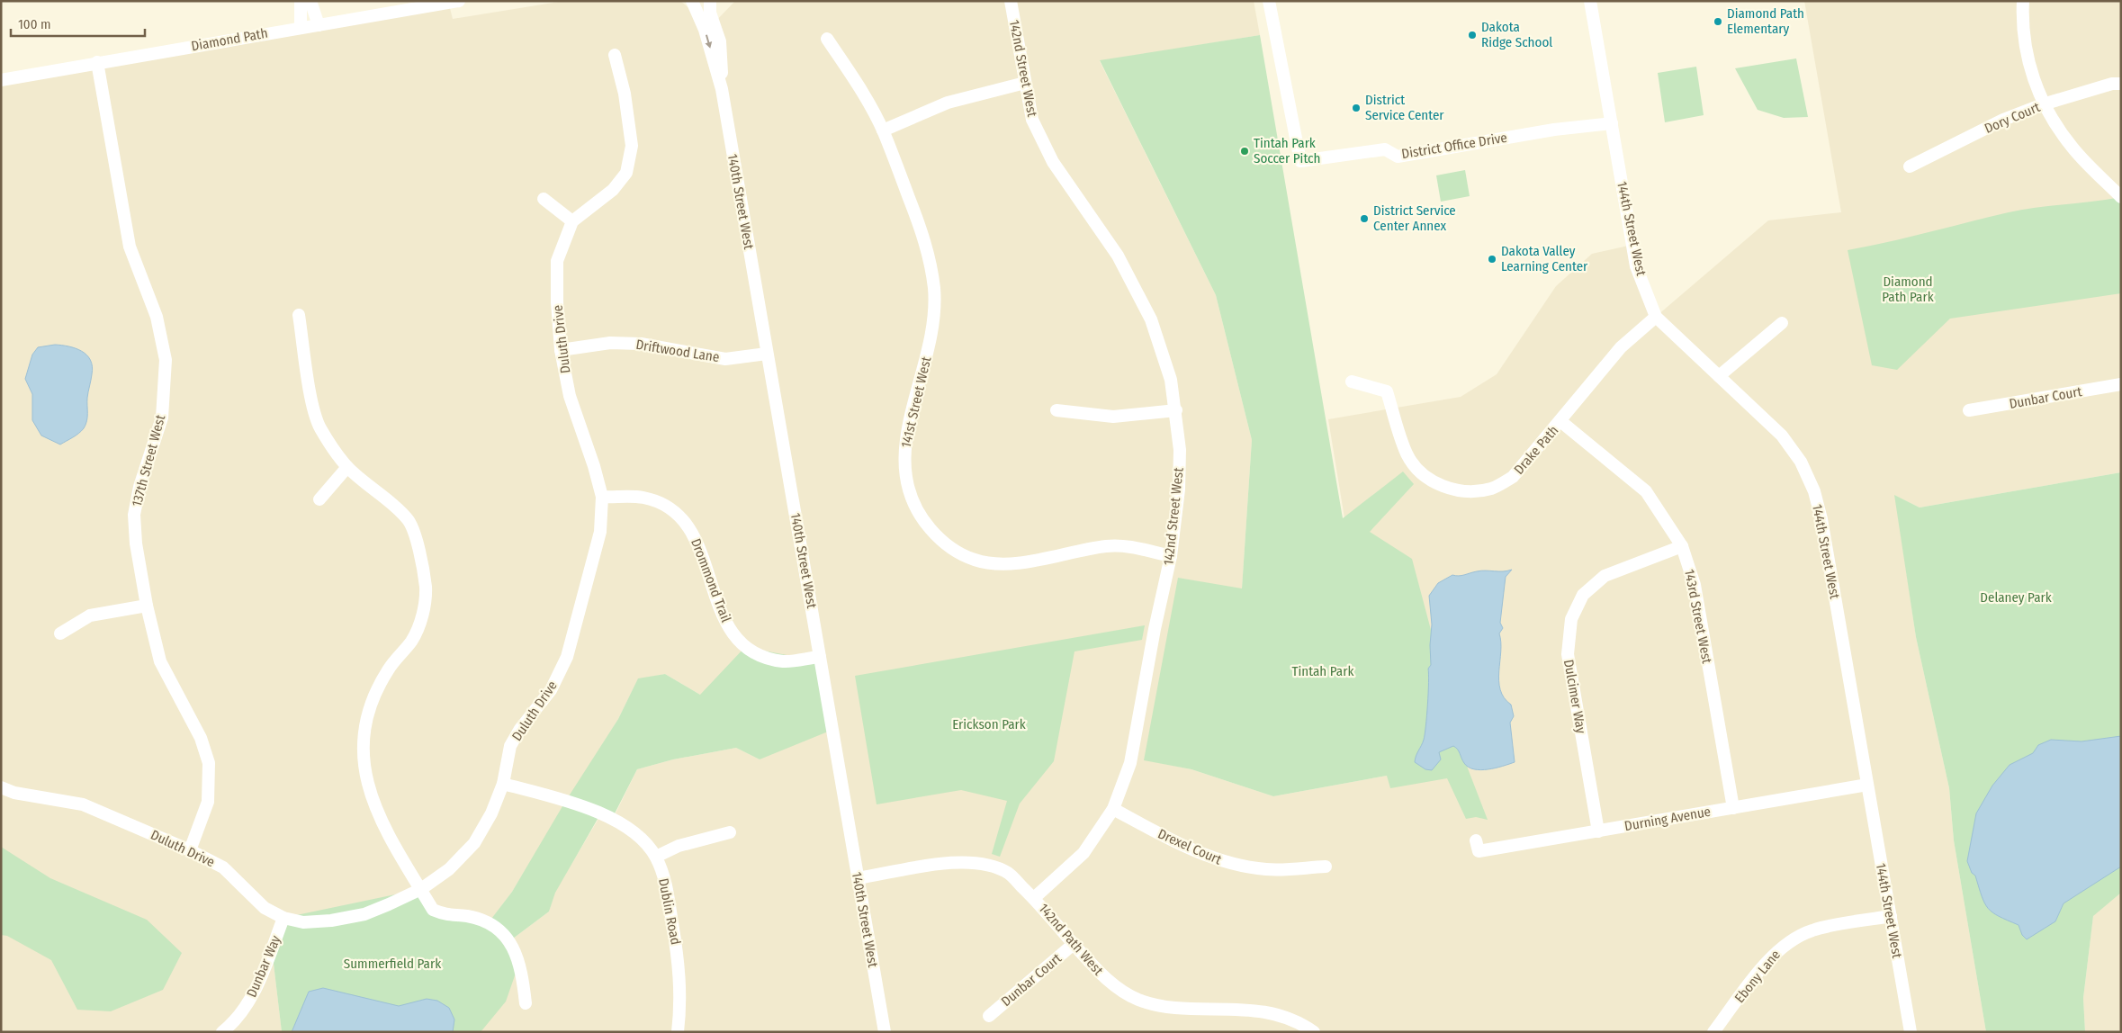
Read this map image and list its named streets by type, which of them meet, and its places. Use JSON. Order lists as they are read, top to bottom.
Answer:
{
  "streets": {
    "street": [
      "Diamond Path",
      "142nd Street West",
      "Dory Court",
      "District Office Drive",
      "140th Street West",
      "144th Street West",
      "Duluth Drive",
      "Driftwood Lane",
      "Dunbar Court",
      "141st Street West",
      "Drake Path",
      "137th Street West",
      "Drommond Trail",
      "143rd Street West",
      "Dulcimer Way",
      "Durning Avenue",
      "Drexel Court",
      "Dublin Road",
      "142nd Path West",
      "Dunbar Way",
      "Ebony Lane"
    ]
  },
  "crossings": [
    ["Diamond Path", "137th Street West"],
    ["142nd Street West", "141st Street West"],
    ["142nd Street West", "Drexel Court"],
    ["142nd Street West", "142nd Path West"],
    ["District Office Drive", "144th Street West"],
    ["140th Street West", "Driftwood Lane"],
    ["140th Street West", "Drommond Trail"],
    ["140th Street West", "142nd Path West"],
    ["144th Street West", "Drake Path"],
    ["144th Street West", "Durning Avenue"],
    ["144th Street West", "Ebony Lane"],
    ["Duluth Drive", "Driftwood Lane"],
    ["Duluth Drive", "137th Street West"],
    ["Duluth Drive", "Drommond Trail"],
    ["Duluth Drive", "Dublin Road"],
    ["Duluth Drive", "Dunbar Way"],
    ["Dunbar Court", "142nd Path West"],
    ["Drake Path", "143rd Street West"],
    ["143rd Street West", "Dulcimer Way"],
    ["143rd Street West", "Durning Avenue"],
    ["Dulcimer Way", "Durning Avenue"]
  ],
  "parks": [
    "Diamond Path Park",
    "Delaney Park",
    "Tintah Park",
    "Erickson Park",
    "Summerfield Park"
  ],
  "places": [
    "Diamond Path Elementary",
    "Dakota Ridge School",
    "District Service Center",
    "Tintah Park Soccer Pitch",
    "District Service Center Annex",
    "Dakota Valley Learning Center"
  ],
  "scale_bar": "100 m"
}
